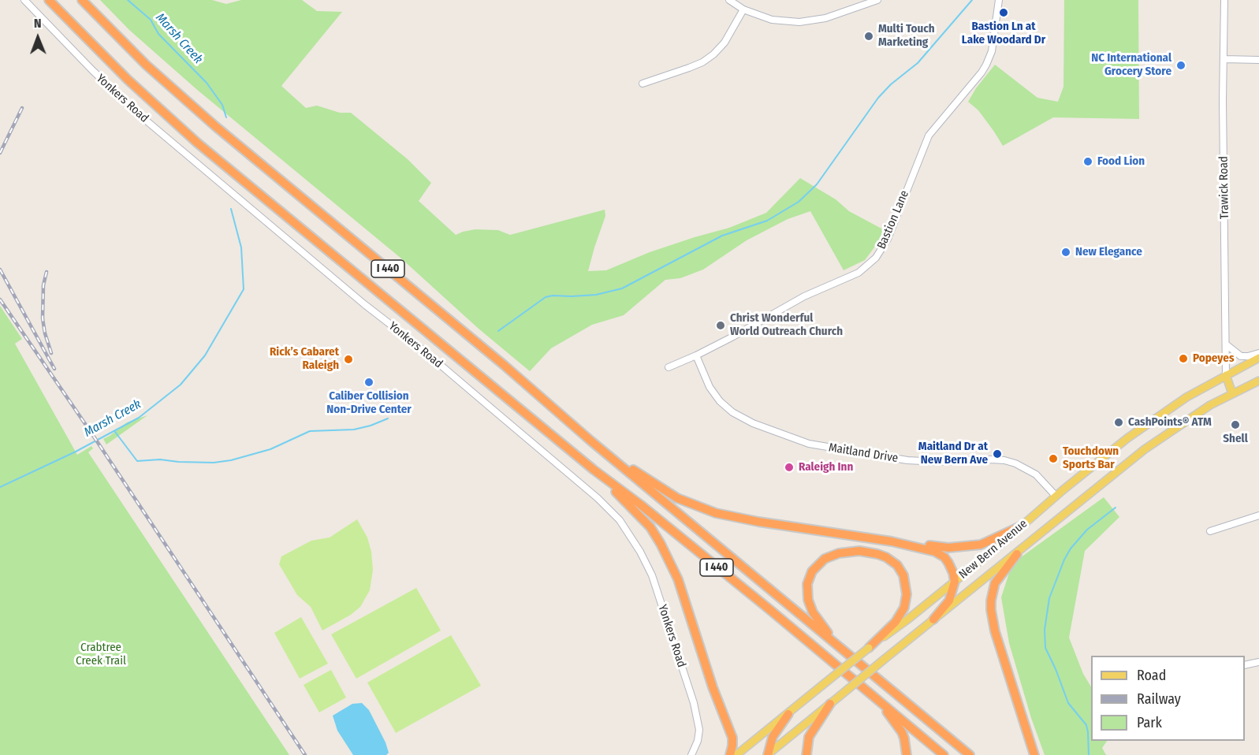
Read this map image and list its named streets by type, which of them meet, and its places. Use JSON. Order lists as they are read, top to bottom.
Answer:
{
  "streets": {
    "highway": ["I 440"],
    "main road": ["New Bern Avenue"],
    "street": [
      "Yonkers Road",
      "Trawick Road",
      "Bastion Lane",
      "Maitland Drive"
    ]
  },
  "crossings": [
    ["Trawick Road", "New Bern Avenue"],
    ["Bastion Lane", "Maitland Drive"],
    ["Maitland Drive", "New Bern Avenue"]
  ],
  "water": ["Marsh Creek"],
  "parks": ["Crabtree Creek Trail"],
  "places": [
    "Bastion Ln at Lake Woodard Dr",
    "Multi Touch Marketing",
    "NC International Grocery Store",
    "Food Lion",
    "New Elegance",
    "Christ Wonderful World Outreach Church",
    "Popeyes",
    "Rick’s Cabaret Raleigh",
    "Caliber Collision Non-Drive Center",
    "CashPoints® ATM",
    "Shell",
    "Maitland Dr at New Bern Ave",
    "Touchdown Sports Bar",
    "Raleigh Inn"
  ],
  "legend": ["Road", "Railway", "Park"],
  "north": "top"
}
